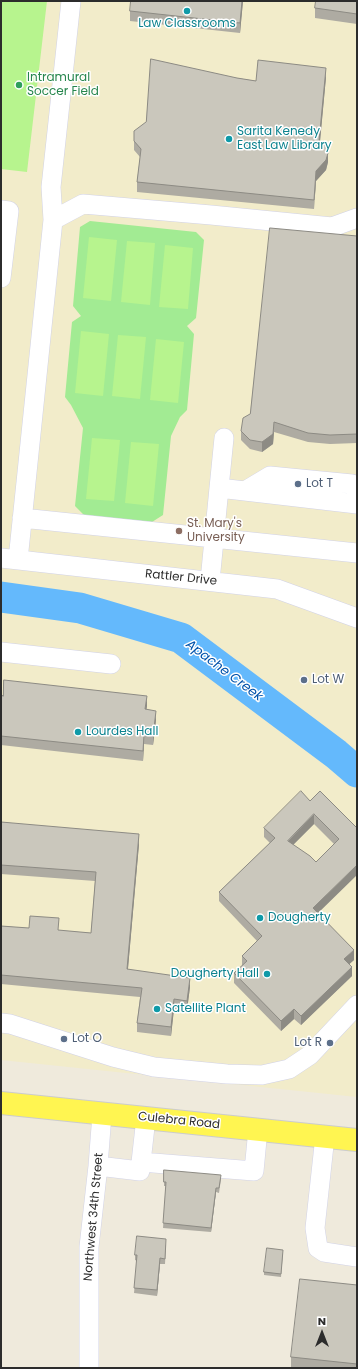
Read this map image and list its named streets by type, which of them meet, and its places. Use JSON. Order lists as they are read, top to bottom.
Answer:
{
  "streets": {
    "main road": ["Culebra Road"],
    "street": ["Rattler Drive", "Northwest 34th Street"]
  },
  "crossings": [
    ["Culebra Road", "Northwest 34th Street"]
  ],
  "water": ["Apache Creek"],
  "places": [
    "Law Classrooms",
    "Intramural Soccer Field",
    "Sarita Kenedy East Law Library",
    "Lot T",
    "St. Mary's University",
    "Lot W",
    "Lourdes Hall",
    "Dougherty",
    "Dougherty Hall",
    "Satellite Plant",
    "Lot O",
    "Lot R"
  ],
  "north": "top"
}
